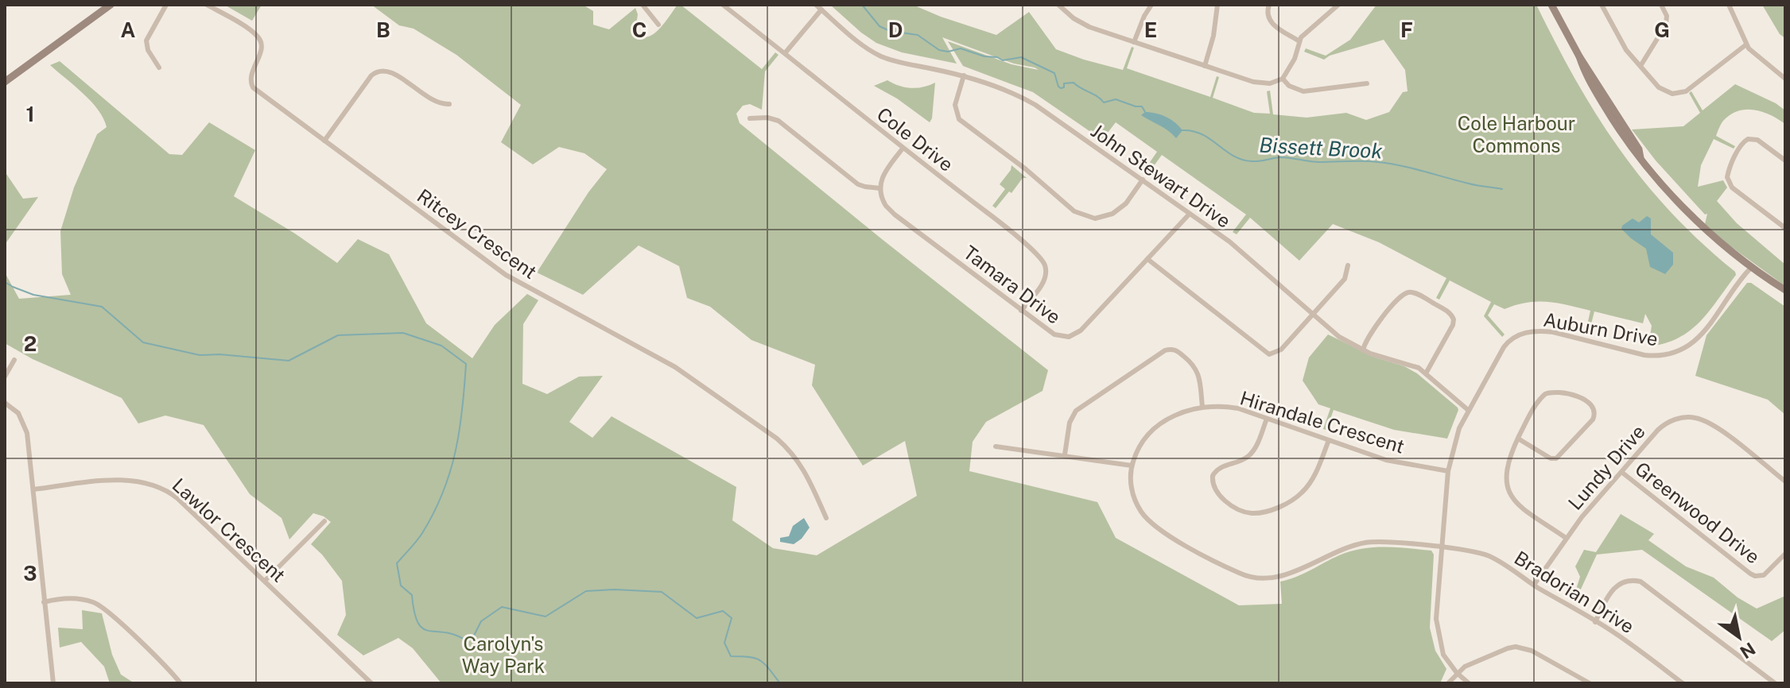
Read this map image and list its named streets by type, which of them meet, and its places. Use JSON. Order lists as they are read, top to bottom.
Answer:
{
  "streets": {
    "street": [
      "Cole Drive",
      "John Stewart Drive",
      "Ritcey Crescent",
      "Tamara Drive",
      "Auburn Drive",
      "Hirandale Crescent",
      "Lundy Drive",
      "Greenwood Drive",
      "Lawlor Crescent",
      "Bradorian Drive"
    ]
  },
  "crossings": [
    ["Cole Drive", "Tamara Drive"],
    ["John Stewart Drive", "Tamara Drive"],
    ["John Stewart Drive", "Auburn Drive"],
    ["Auburn Drive", "Hirandale Crescent"],
    ["Auburn Drive", "Bradorian Drive"],
    ["Lundy Drive", "Greenwood Drive"],
    ["Lundy Drive", "Bradorian Drive"]
  ],
  "water": ["Bissett Brook"],
  "parks": ["Cole Harbour Commons", "Carolyn's Way Park"],
  "north": "bottom right",
  "grid": {
    "columns": [
      "A",
      "B",
      "C",
      "D",
      "E",
      "F",
      "G"
    ],
    "rows": ["1", "2", "3"]
  }
}
